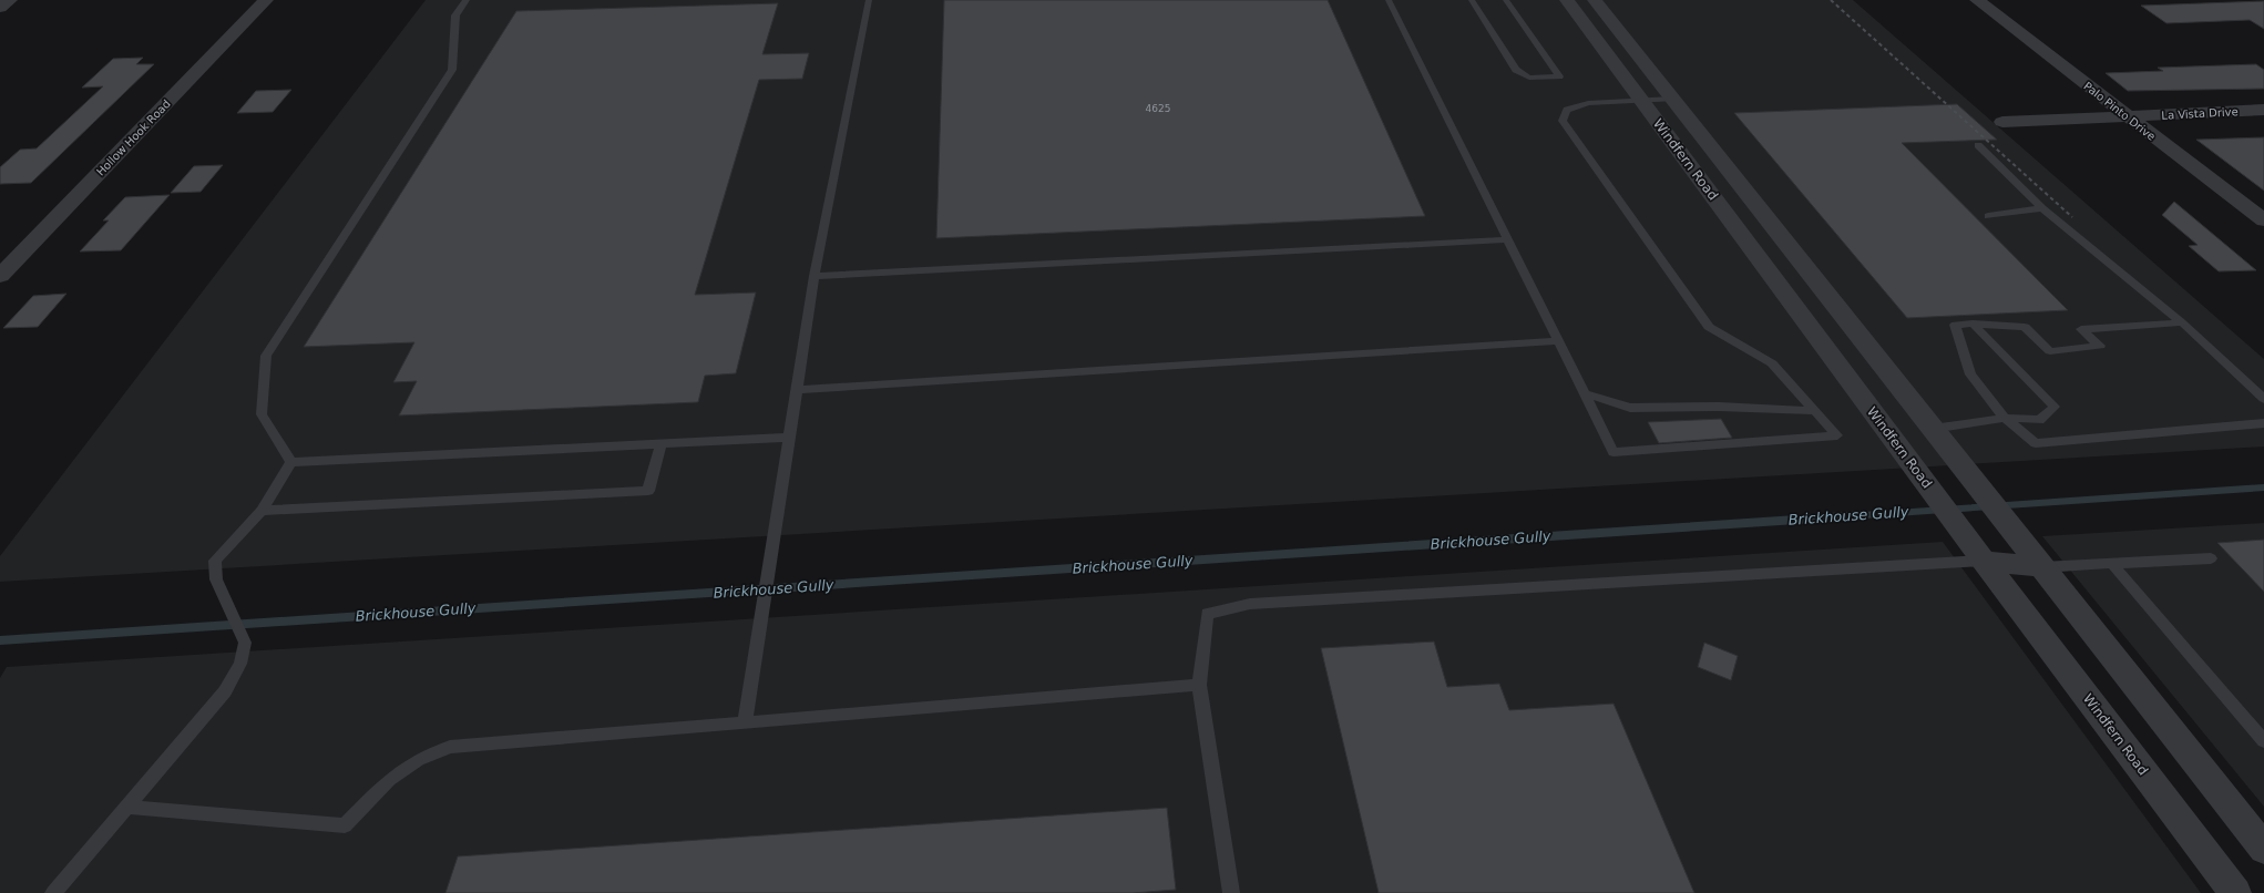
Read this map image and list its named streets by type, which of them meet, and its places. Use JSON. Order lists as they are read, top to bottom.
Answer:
{
  "streets": {
    "street": [
      "Palo Pinto Drive",
      "La Vista Drive",
      "Hollow Hook Road",
      "Windfern Road"
    ]
  },
  "crossings": [
    ["Palo Pinto Drive", "La Vista Drive"]
  ],
  "water": ["Brickhouse Gully"],
  "house_numbers": ["4625"]
}
